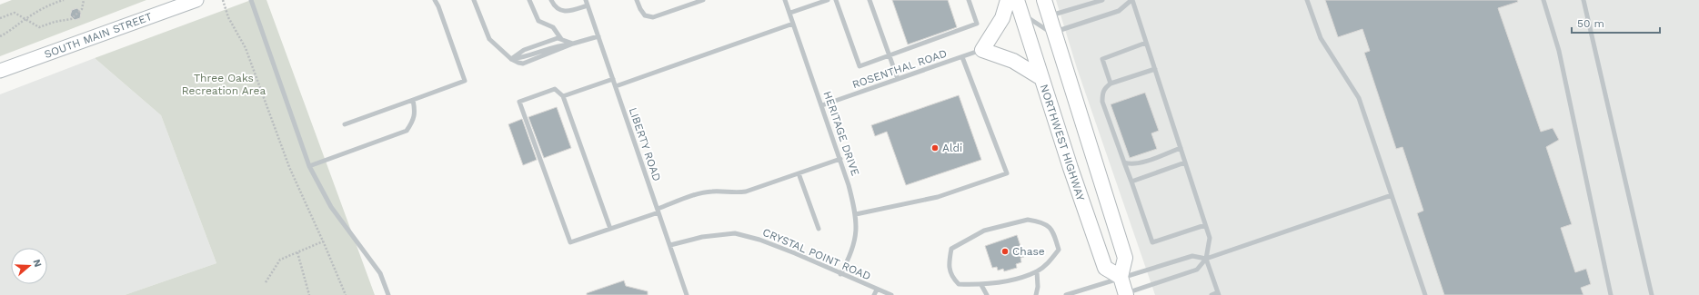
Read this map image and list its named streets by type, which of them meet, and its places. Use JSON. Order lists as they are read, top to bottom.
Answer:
{
  "streets": {
    "main road": ["NORTHWEST HIGHWAY"],
    "street": ["SOUTH MAIN STREET"],
    "lane": [
      "ROSENTHAL ROAD",
      "HERITAGE DRIVE",
      "LIBERTY ROAD",
      "CRYSTAL POINT ROAD"
    ]
  },
  "crossings": [
    ["ROSENTHAL ROAD", "HERITAGE DRIVE"],
    ["HERITAGE DRIVE", "CRYSTAL POINT ROAD"],
    ["LIBERTY ROAD", "CRYSTAL POINT ROAD"]
  ],
  "parks": ["Three Oaks Recreation Area"],
  "places": ["Aldi", "Chase"],
  "scale_bar": "50 m",
  "north": "right"
}
